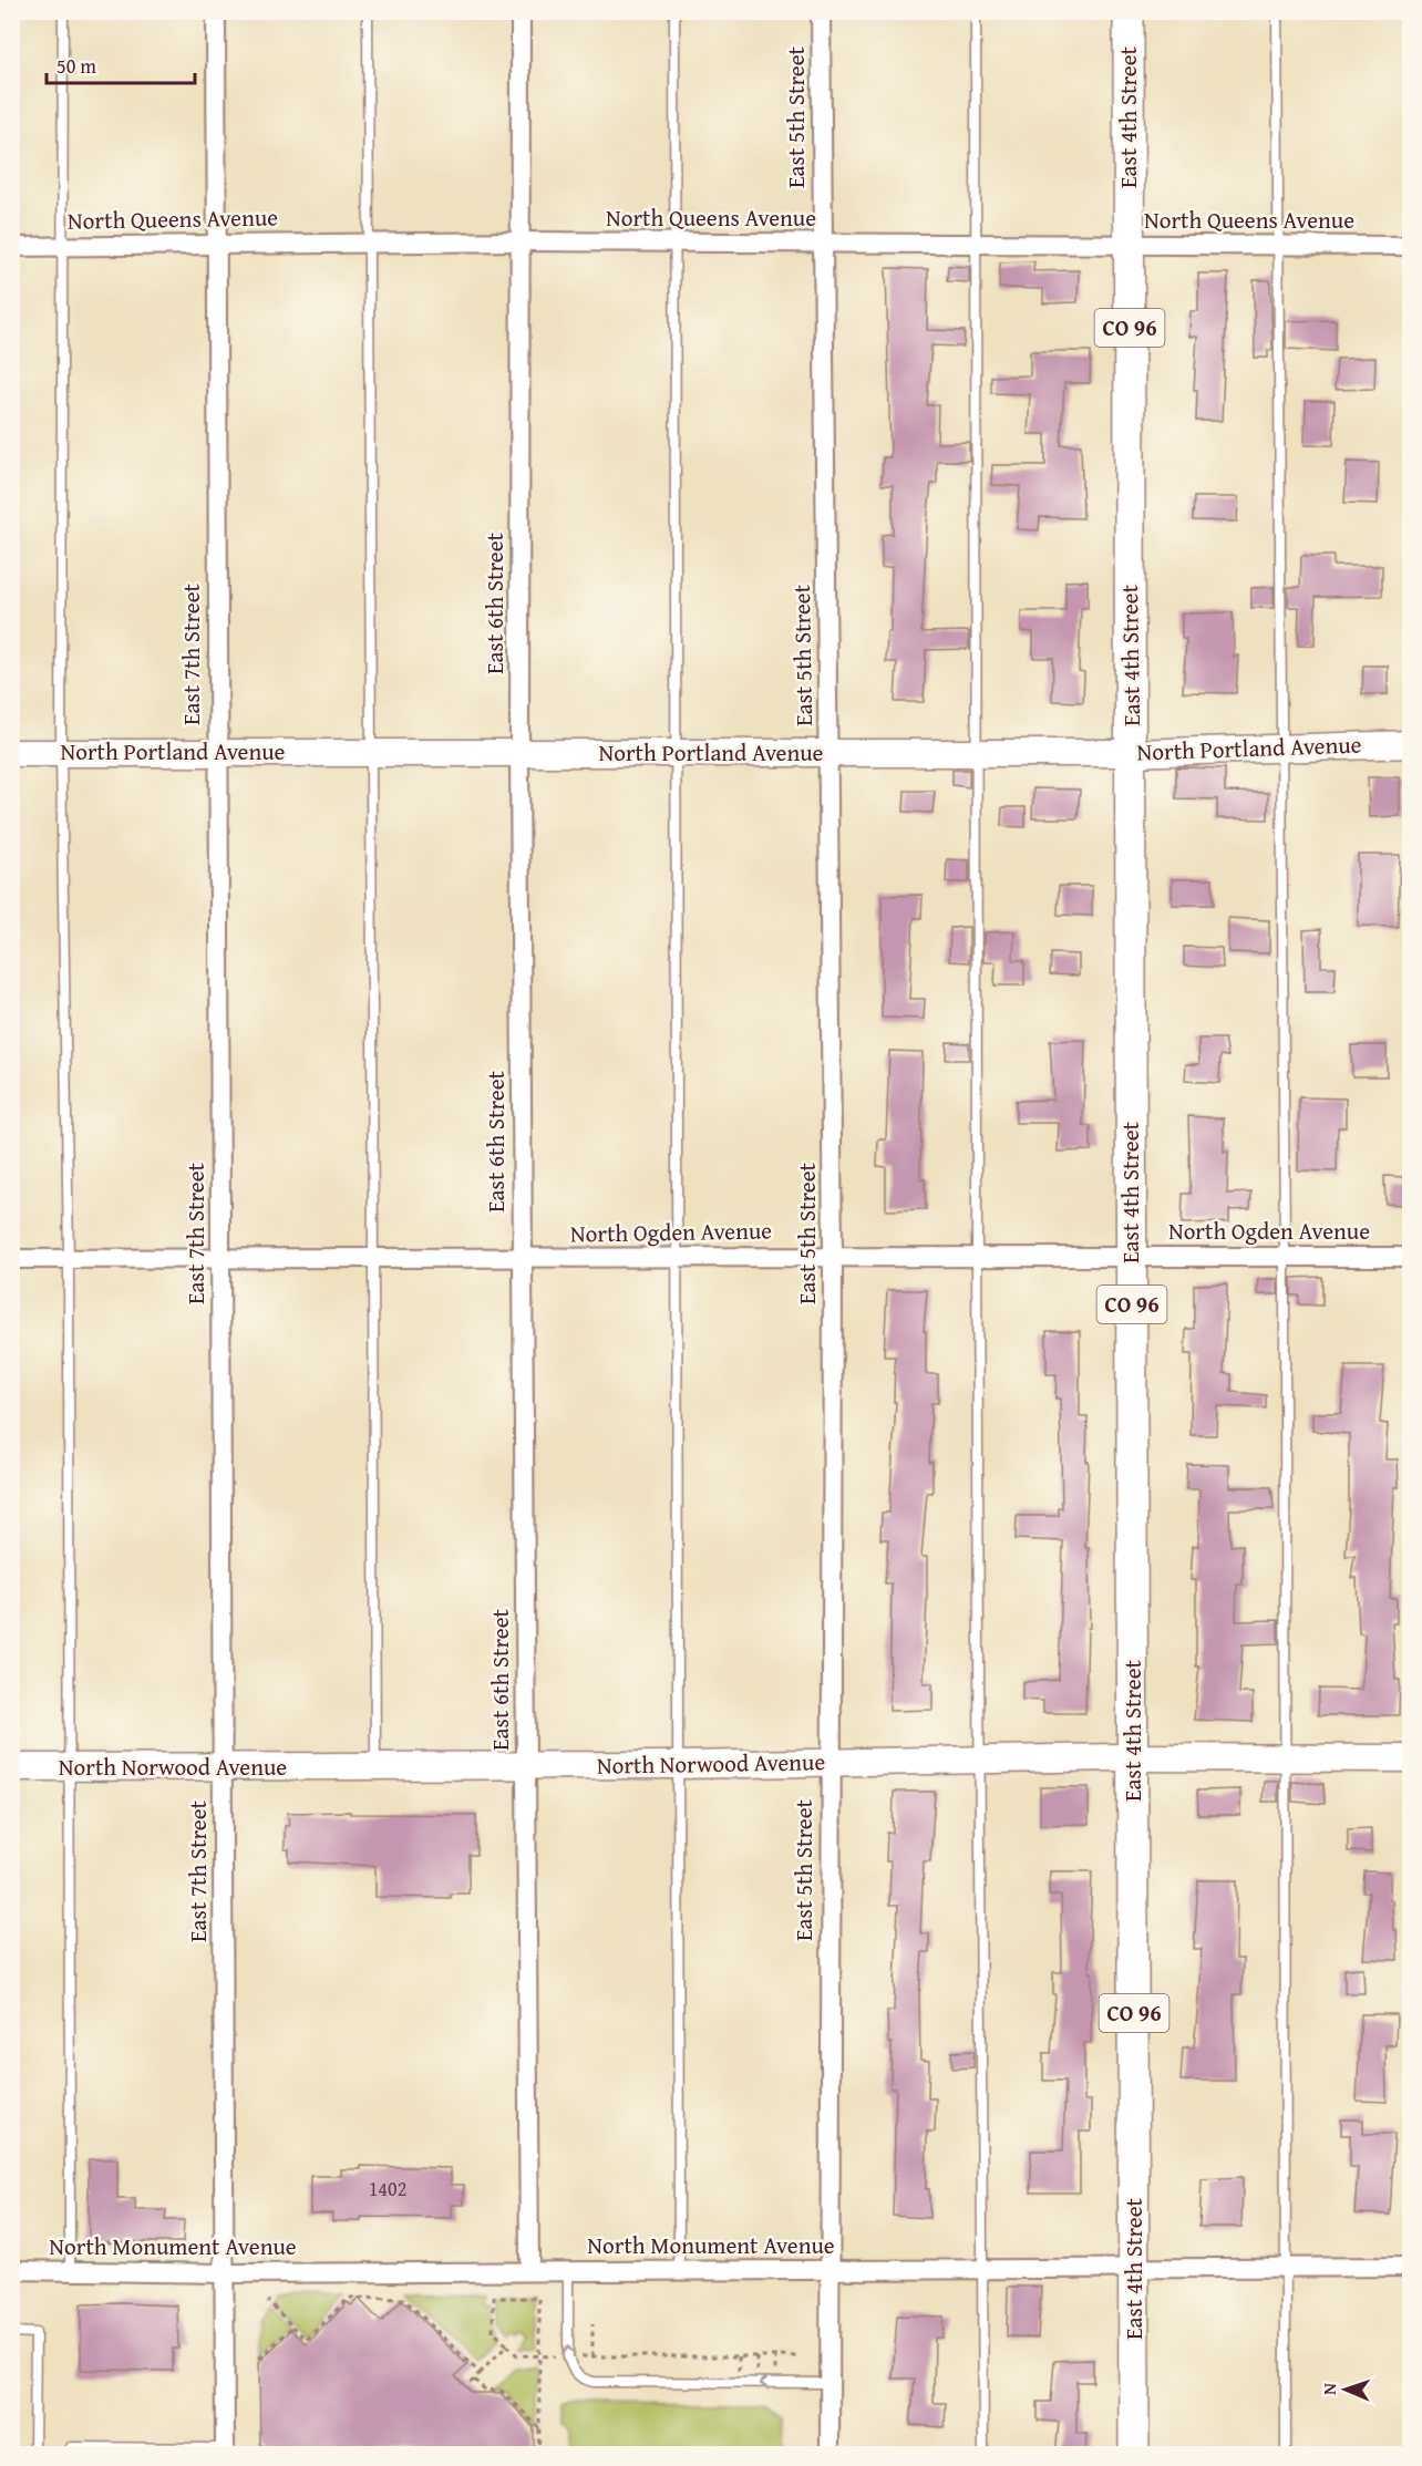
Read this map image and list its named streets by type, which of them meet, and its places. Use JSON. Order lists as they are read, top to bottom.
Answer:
{
  "streets": {
    "main road": ["East 4th Street", "CO 96"],
    "street": [
      "East 5th Street",
      "North Queens Avenue",
      "East 6th Street",
      "East 7th Street",
      "North Portland Avenue",
      "North Ogden Avenue",
      "North Norwood Avenue",
      "North Monument Avenue"
    ]
  },
  "crossings": [
    ["East 5th Street", "North Queens Avenue"],
    ["East 5th Street", "North Portland Avenue"],
    ["East 5th Street", "North Ogden Avenue"],
    ["East 5th Street", "North Norwood Avenue"],
    ["East 5th Street", "North Monument Avenue"],
    ["East 4th Street", "North Queens Avenue"],
    ["East 4th Street", "North Portland Avenue"],
    ["East 4th Street", "North Ogden Avenue"],
    ["East 4th Street", "North Norwood Avenue"],
    ["East 4th Street", "North Monument Avenue"],
    ["North Queens Avenue", "East 6th Street"],
    ["North Queens Avenue", "East 7th Street"],
    ["East 6th Street", "North Portland Avenue"],
    ["East 6th Street", "North Ogden Avenue"],
    ["East 6th Street", "North Norwood Avenue"],
    ["East 6th Street", "North Monument Avenue"],
    ["East 7th Street", "North Portland Avenue"],
    ["East 7th Street", "North Ogden Avenue"],
    ["East 7th Street", "North Norwood Avenue"],
    ["East 7th Street", "North Monument Avenue"]
  ],
  "house_numbers": ["1402"],
  "scale_bar": "50 m",
  "north": "left"
}
